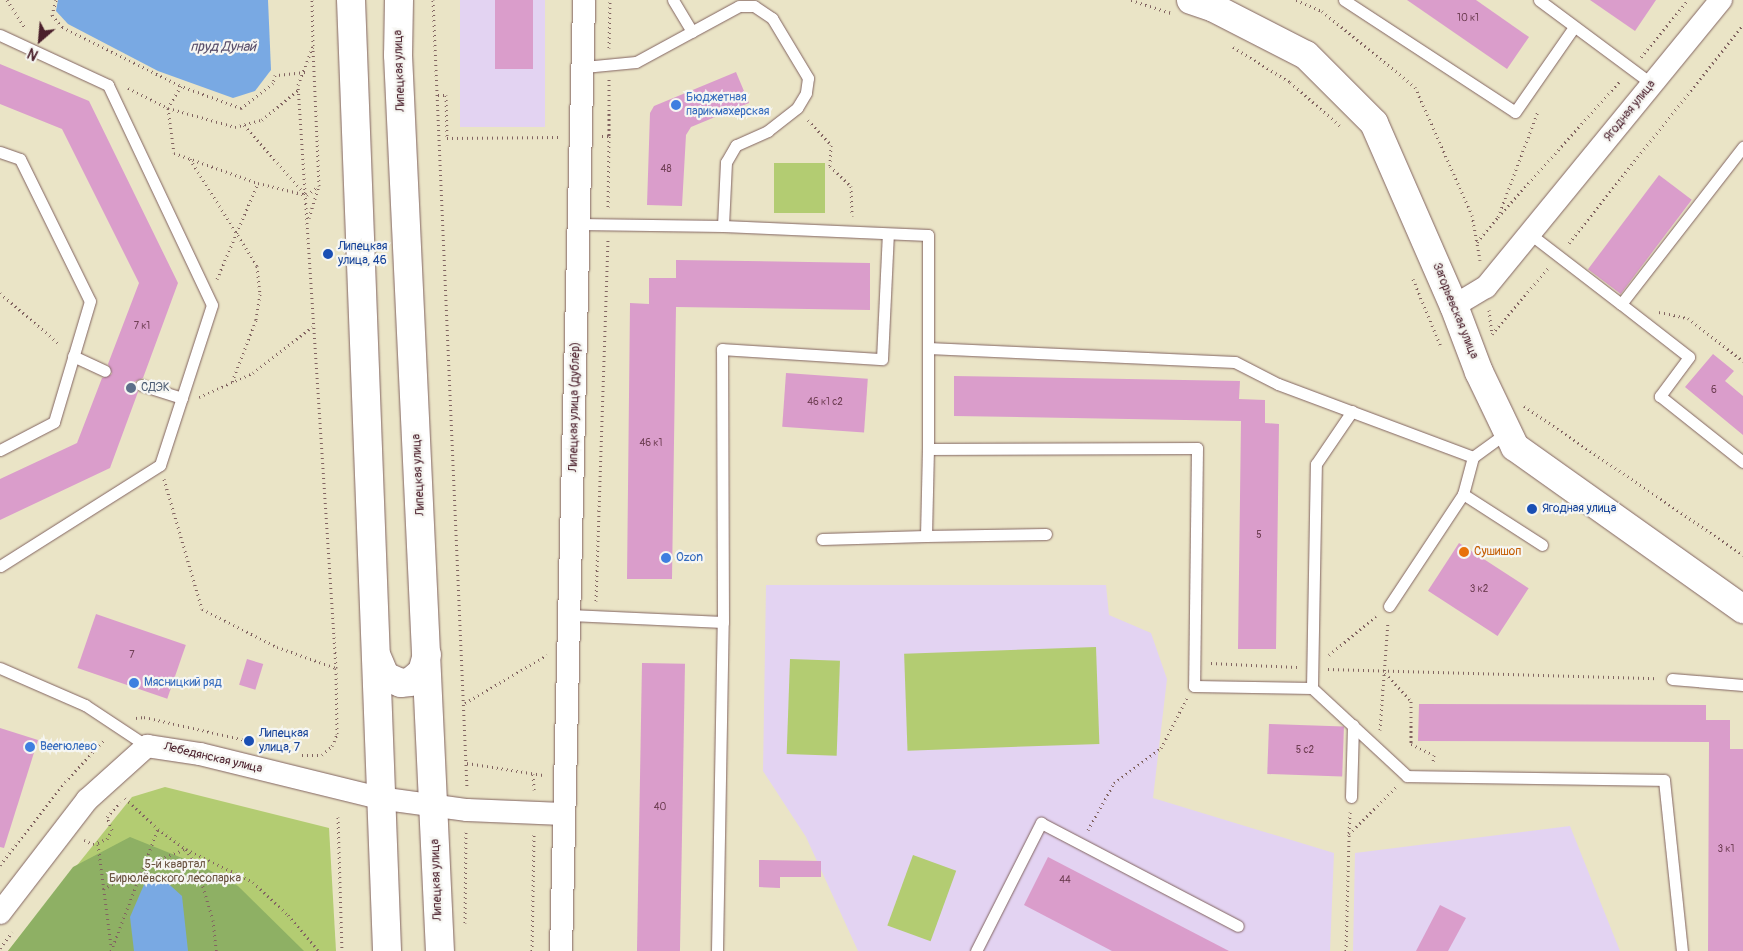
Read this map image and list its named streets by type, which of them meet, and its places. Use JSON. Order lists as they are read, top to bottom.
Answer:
{
  "streets": {
    "main road": ["Липецкая улица", "Загорьевская улица"],
    "street": ["Ягодная улица", "Липецкая улица (дублёр)", "Лебедянская улица"]
  },
  "crossings": [
    ["Липецкая улица", "Лебедянская улица"],
    ["Ягодная улица", "Загорьевская улица"]
  ],
  "water": ["пруд Дунай"],
  "parks": ["5-й квартал Бирюлёвского лесопарка"],
  "places": [
    "Бюджетная парикмахерская",
    "Липецкая улица, 46",
    "СДЭК",
    "Ягодная улица",
    "Сушишоп",
    "Ozon",
    "Мясницкий ряд",
    "Липецкая улица, 7",
    "Beerюлево"
  ],
  "house_numbers": [
    "10 к1",
    "48",
    "7 к1",
    "6",
    "46 к1 с2",
    "46 к1",
    "5",
    "3 к2",
    "7",
    "5 с2",
    "40",
    "3 к1",
    "44"
  ],
  "north": "bottom left"
}
